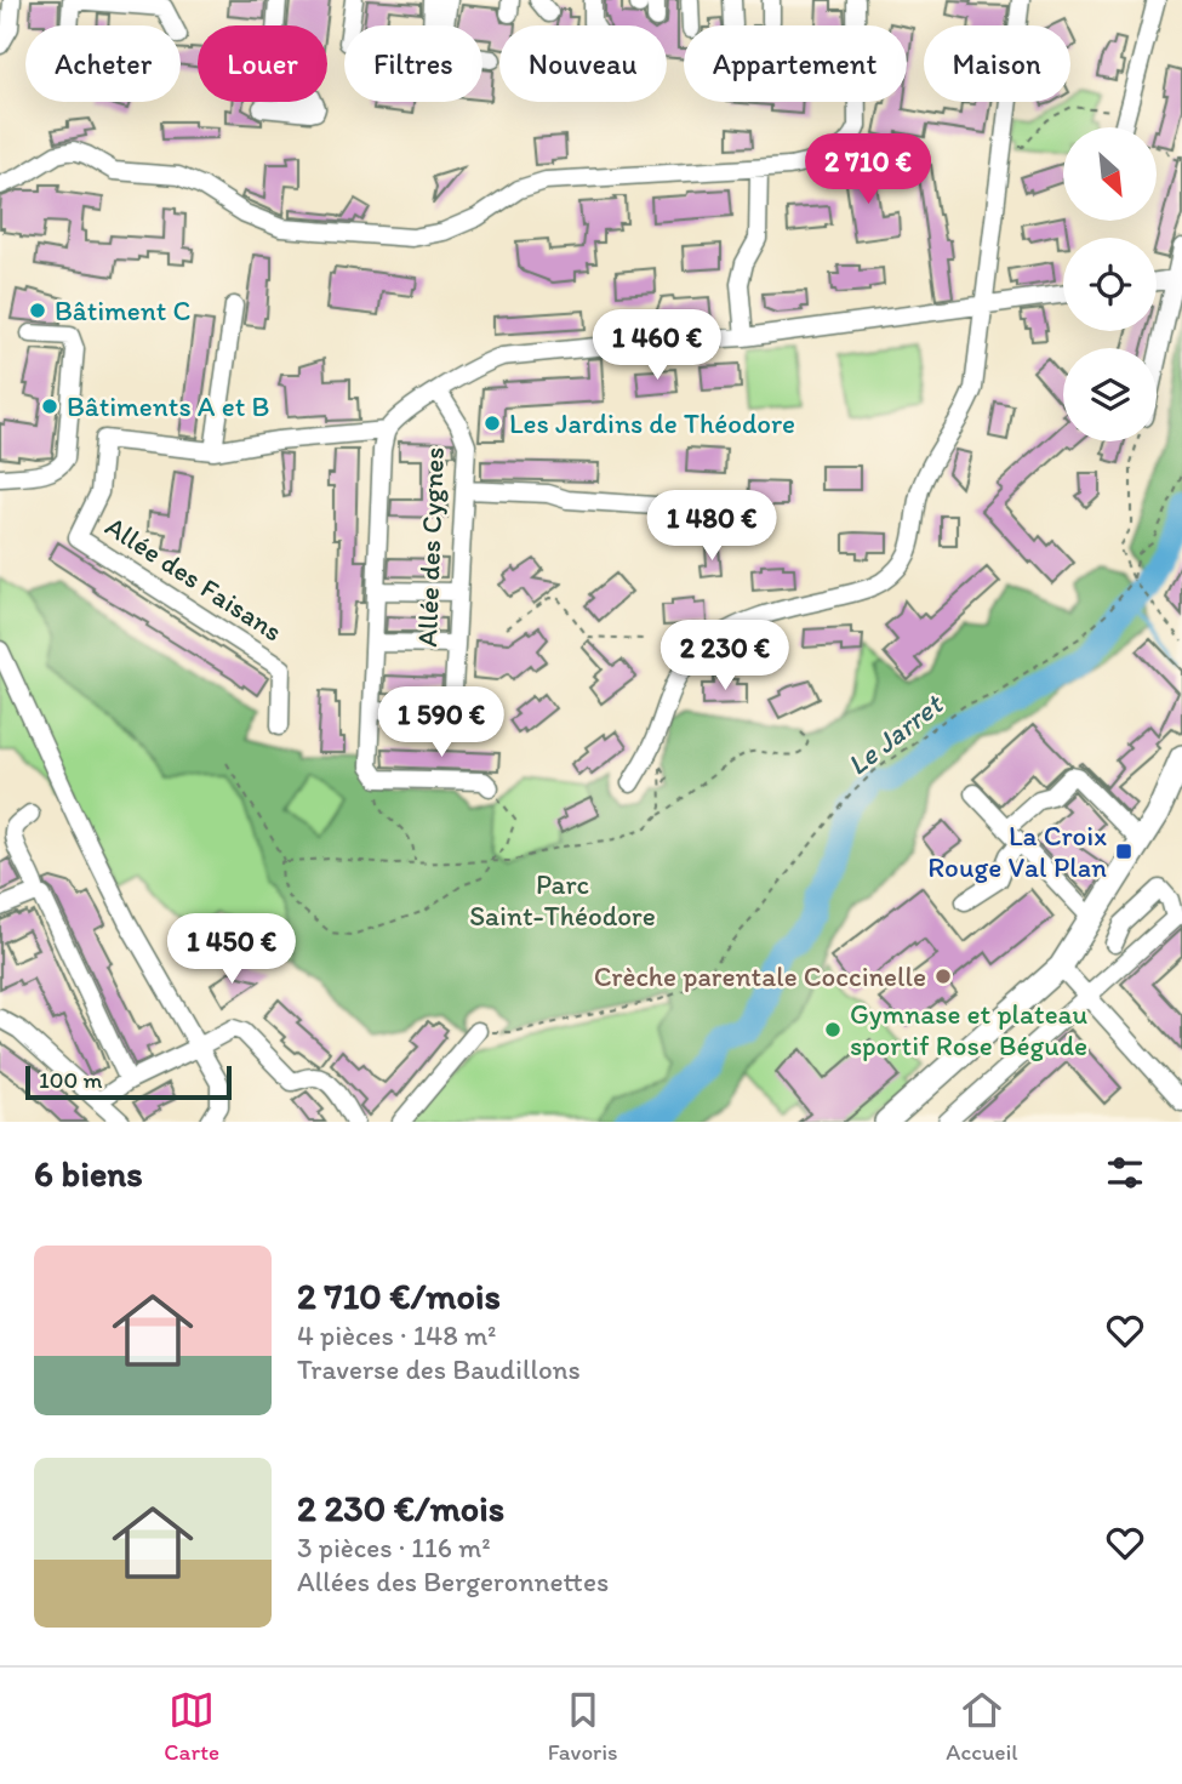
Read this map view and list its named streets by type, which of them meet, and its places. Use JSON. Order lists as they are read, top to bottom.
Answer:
{
  "streets": {
    "street": ["Allée des Cygnes", "Allée des Faisans"]
  },
  "water": ["Le Jarret"],
  "parks": ["Parc Saint-Théodore"],
  "places": {
    "other": [
      "Bâtiment C",
      "Bâtiments A et B",
      "Les Jardins de Théodore",
      "Crèche parentale Coccinelle",
      "Gymnase et plateau sportif Rose Bégude"
    ],
    "transit": ["La Croix Rouge Val Plan"]
  },
  "scale_bar": "100 m",
  "north": "bottom right",
  "page": {
    "chip": [
      "Acheter",
      "Louer",
      "Filtres",
      "Nouveau",
      "Appartement",
      "Maison"
    ],
    "price": [
      "2 710 €",
      "1 460 €",
      "1 480 €",
      "2 230 €",
      "1 590 €",
      "1 450 €"
    ],
    "scale": "100 m",
    "heading": "6 biens",
    "list": [
      {
        "name": "2 710 €/mois",
        "note": "4 pièces · 148 m² · Traverse des Baudillons"
      },
      {
        "name": "2 230 €/mois",
        "note": "3 pièces · 116 m² · Allées des Bergeronnettes"
      }
    ],
    "tabs": ["Carte", "Favoris", "Accueil"]
  }
}
